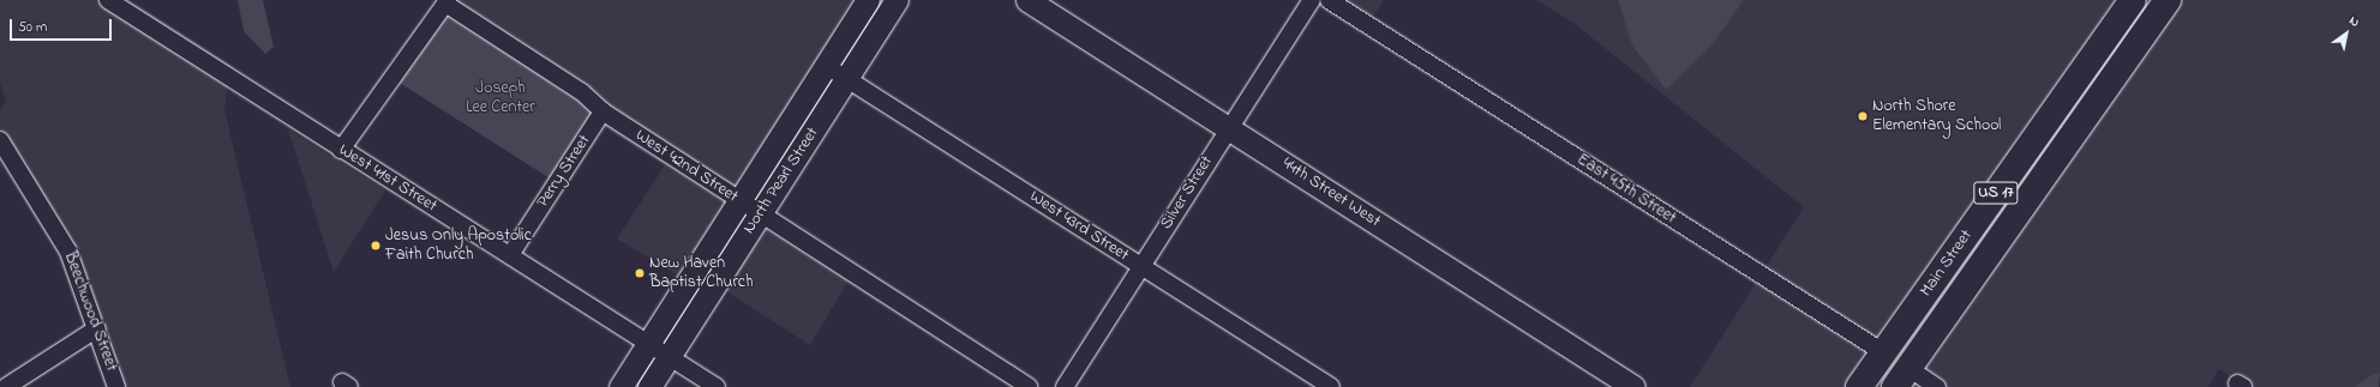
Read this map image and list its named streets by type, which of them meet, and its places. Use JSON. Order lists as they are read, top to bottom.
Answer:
{
  "streets": {
    "main road": ["US 17", "Main Street"],
    "street": [
      "West 42nd Street",
      "Perry Street",
      "West 41st Street",
      "North Pearl Street",
      "East 45th Street",
      "Silver Street",
      "44th Street West",
      "West 43rd Street",
      "Beechwood Street"
    ]
  },
  "crossings": [
    ["West 42nd Street", "Perry Street"],
    ["West 42nd Street", "North Pearl Street"],
    ["Perry Street", "West 41st Street"],
    ["West 41st Street", "North Pearl Street"],
    ["North Pearl Street", "West 43rd Street"],
    ["East 45th Street", "Main Street"],
    ["Silver Street", "44th Street West"],
    ["Silver Street", "West 43rd Street"]
  ],
  "parks": ["Joseph Lee Center"],
  "places": ["North Shore Elementary School", "Jesus Only Apostolic Faith Church", "New Haven Baptist Church"],
  "scale_bar": "50 m",
  "north": "top right"
}
